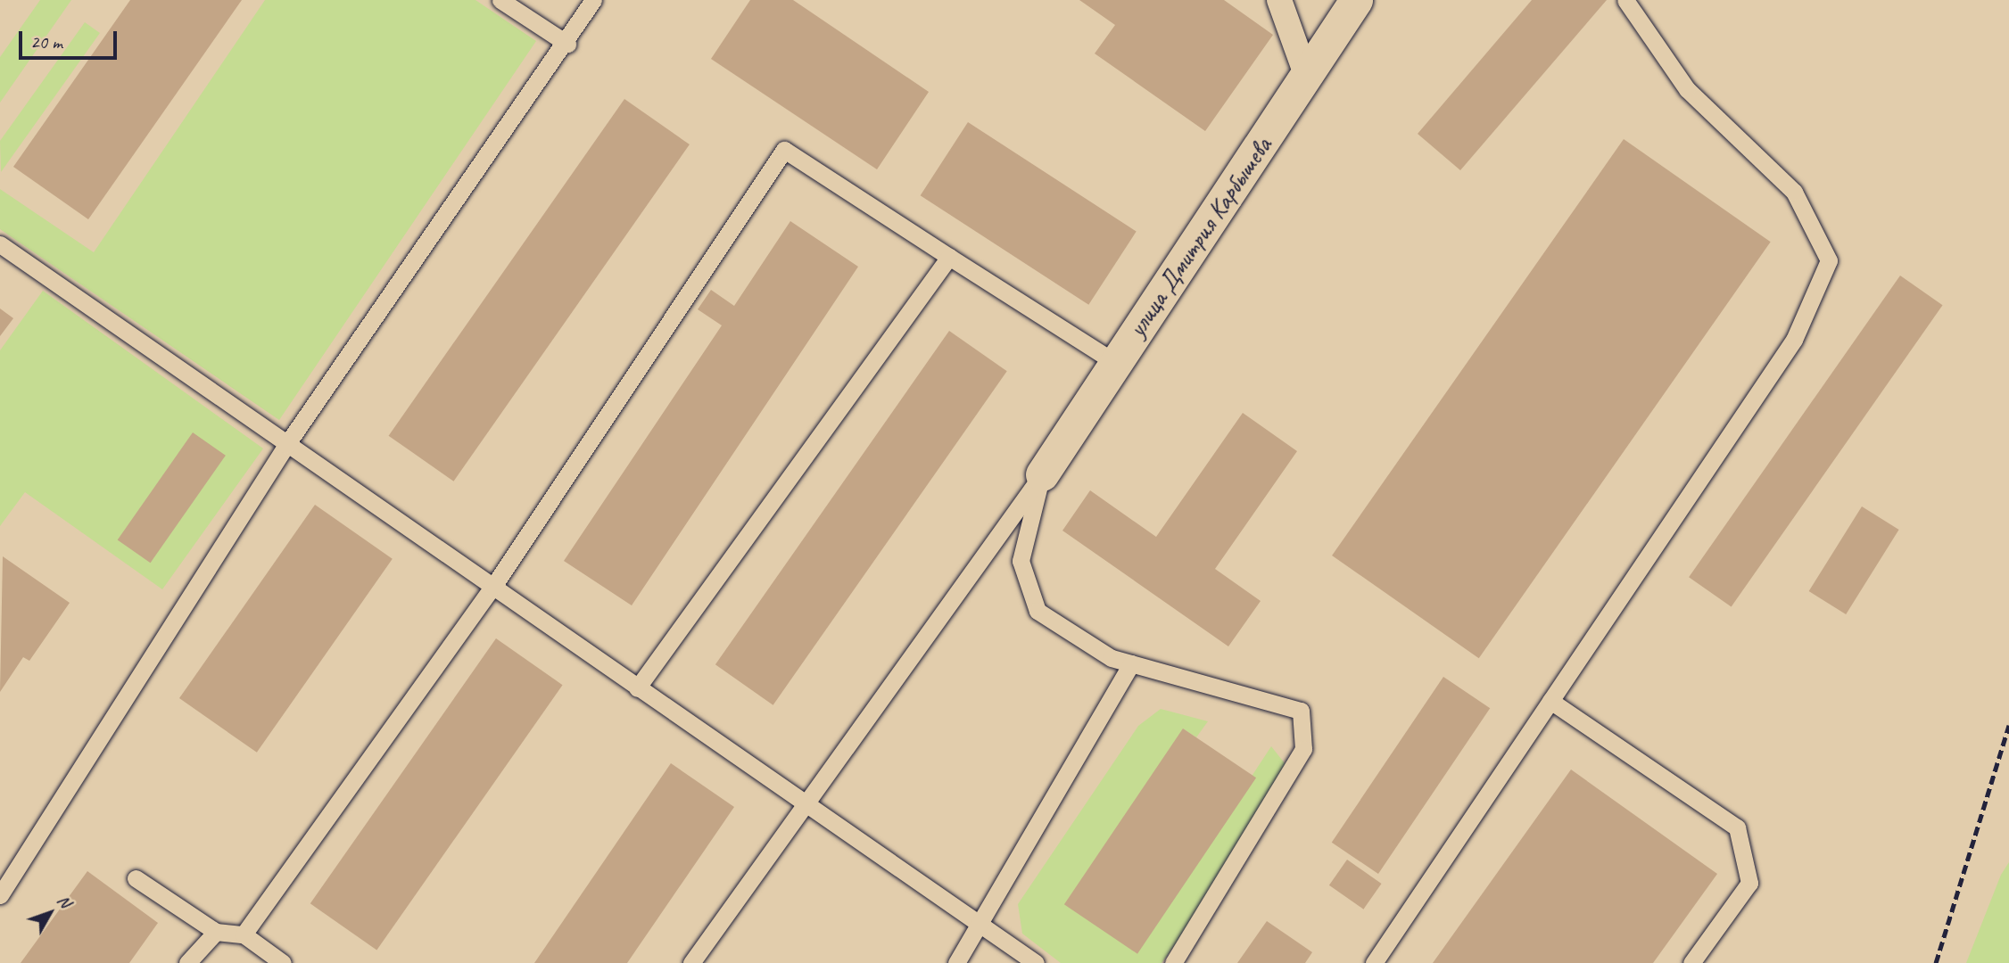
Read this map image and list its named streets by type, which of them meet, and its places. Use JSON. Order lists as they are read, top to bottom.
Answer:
{
  "streets": {
    "street": ["улица Дмитрия Карбышева"]
  },
  "scale_bar": "20 m",
  "north": "top right"
}
